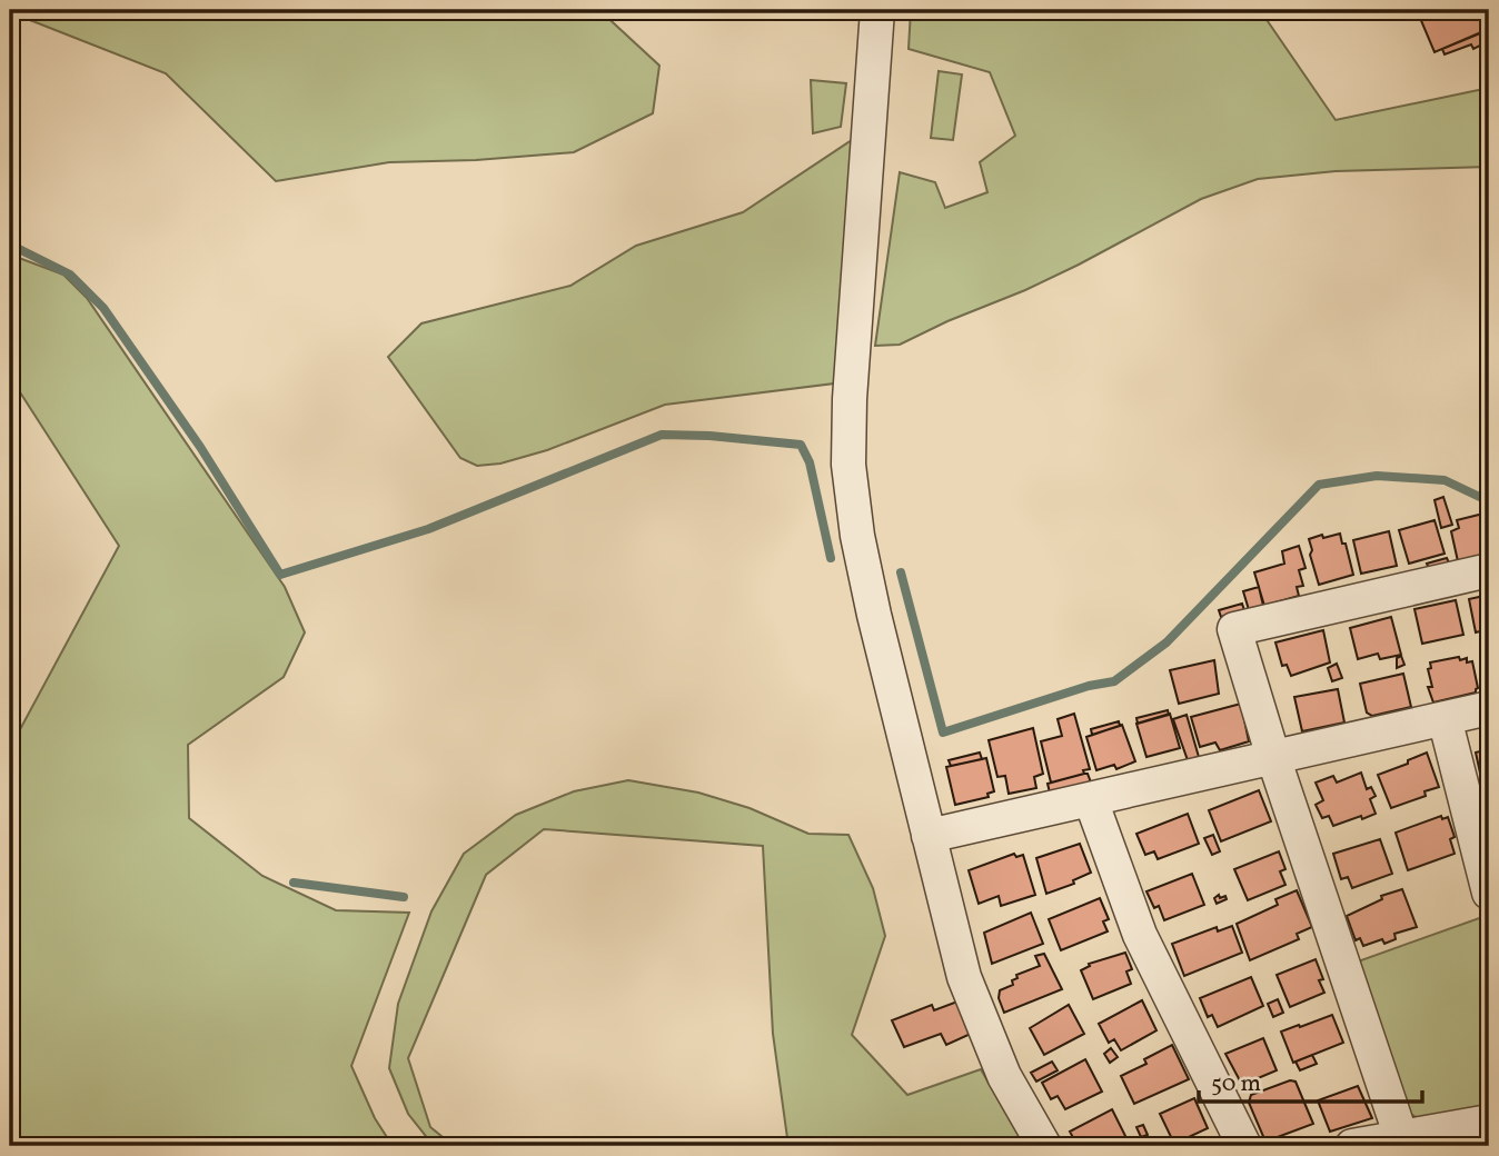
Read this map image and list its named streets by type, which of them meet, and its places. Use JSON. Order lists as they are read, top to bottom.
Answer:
{
  "scale_bar": "50 m"
}
